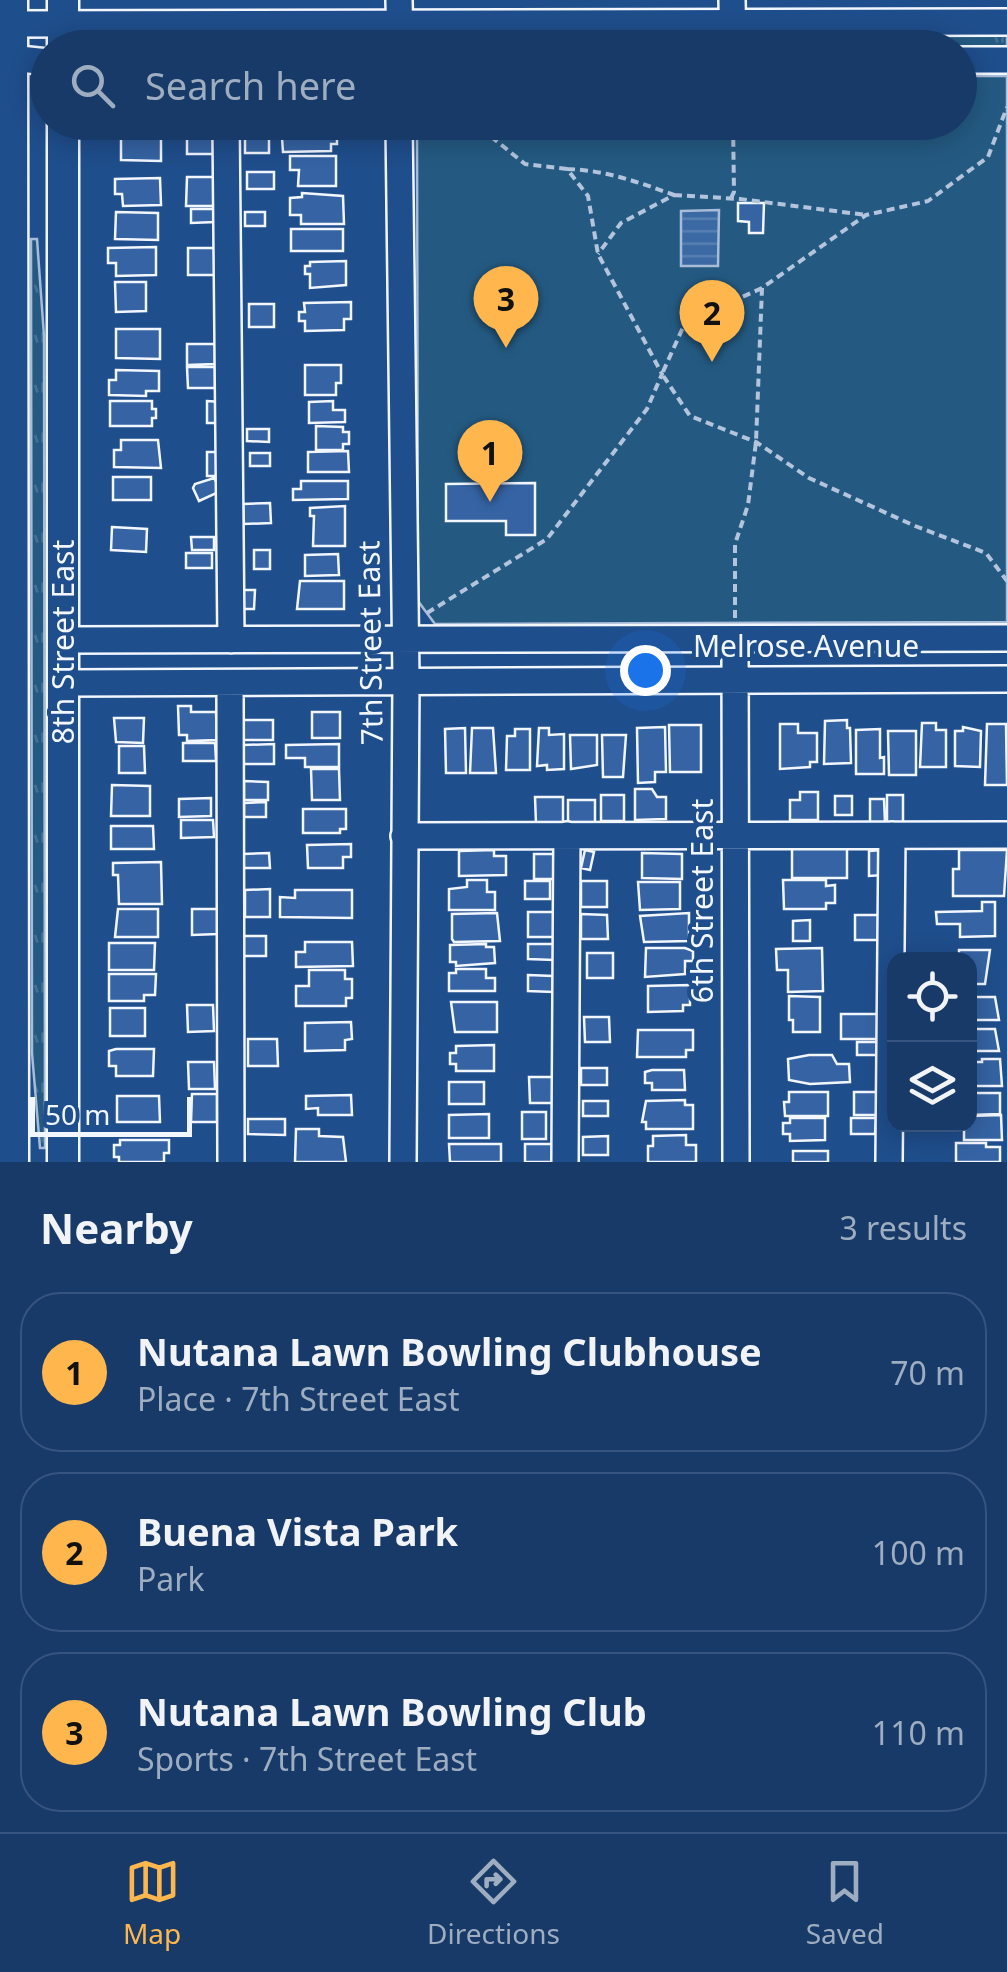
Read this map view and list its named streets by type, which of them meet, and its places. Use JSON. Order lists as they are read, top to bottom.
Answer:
{
  "streets": {
    "main road": ["8th Street East"],
    "street": ["7th Street East", "Melrose Avenue", "6th Street East"]
  },
  "crossings": [
    ["8th Street East", "Melrose Avenue"],
    ["7th Street East", "Melrose Avenue"],
    ["Melrose Avenue", "6th Street East"]
  ],
  "scale_bar": "50 m",
  "page": {
    "search": "Search here",
    "pins": ["3", "2", "1"],
    "scale": "50 m",
    "heading": ["Nearby", "3 results"],
    "list": [
      {
        "mark": "1",
        "name": "Nutana Lawn Bowling Clubhouse",
        "note": "Place · 7th Street East",
        "value": "70 m"
      },
      {
        "mark": "2",
        "name": "Buena Vista Park",
        "note": "Park",
        "value": "100 m"
      },
      {
        "mark": "3",
        "name": "Nutana Lawn Bowling Club",
        "note": "Sports · 7th Street East",
        "value": "110 m"
      }
    ],
    "nav": ["Map", "Directions", "Saved"]
  }
}
